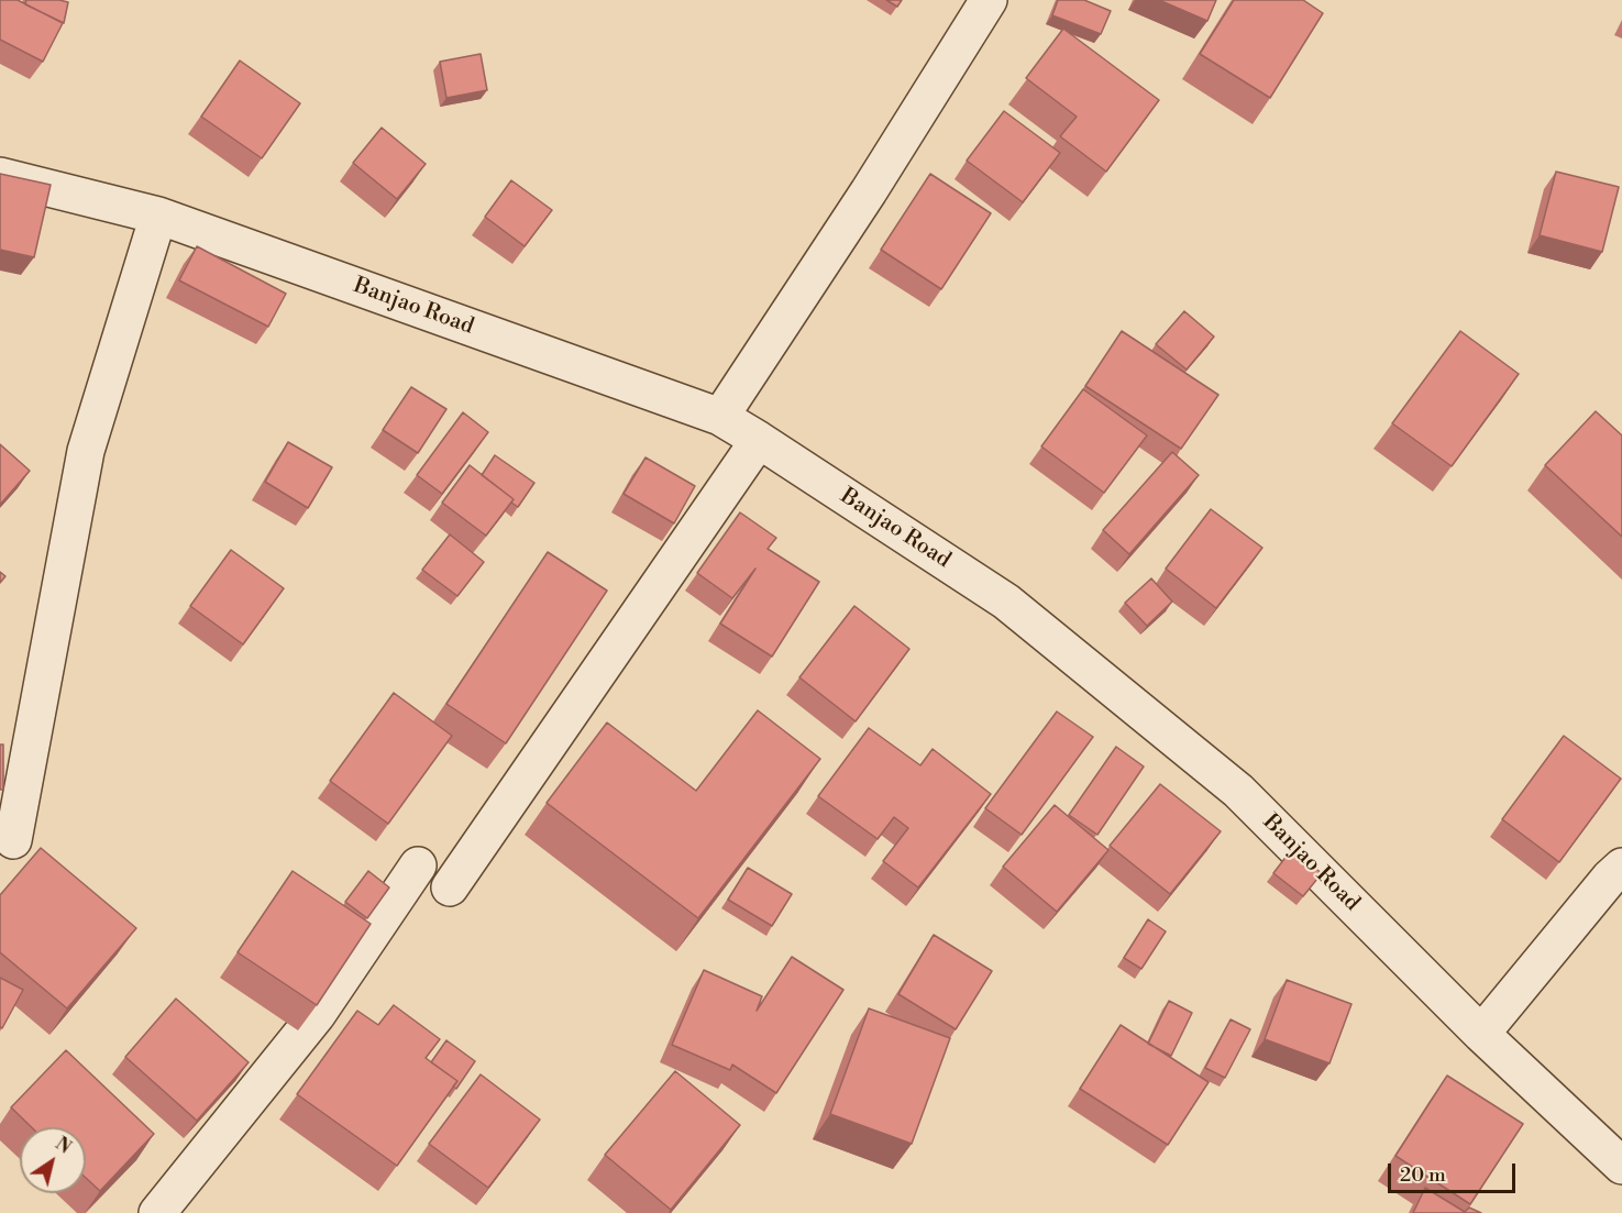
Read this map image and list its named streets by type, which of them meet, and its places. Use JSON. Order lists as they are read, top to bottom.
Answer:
{
  "streets": {
    "street": ["Banjao Road"]
  },
  "scale_bar": "20 m",
  "north": "top right"
}
